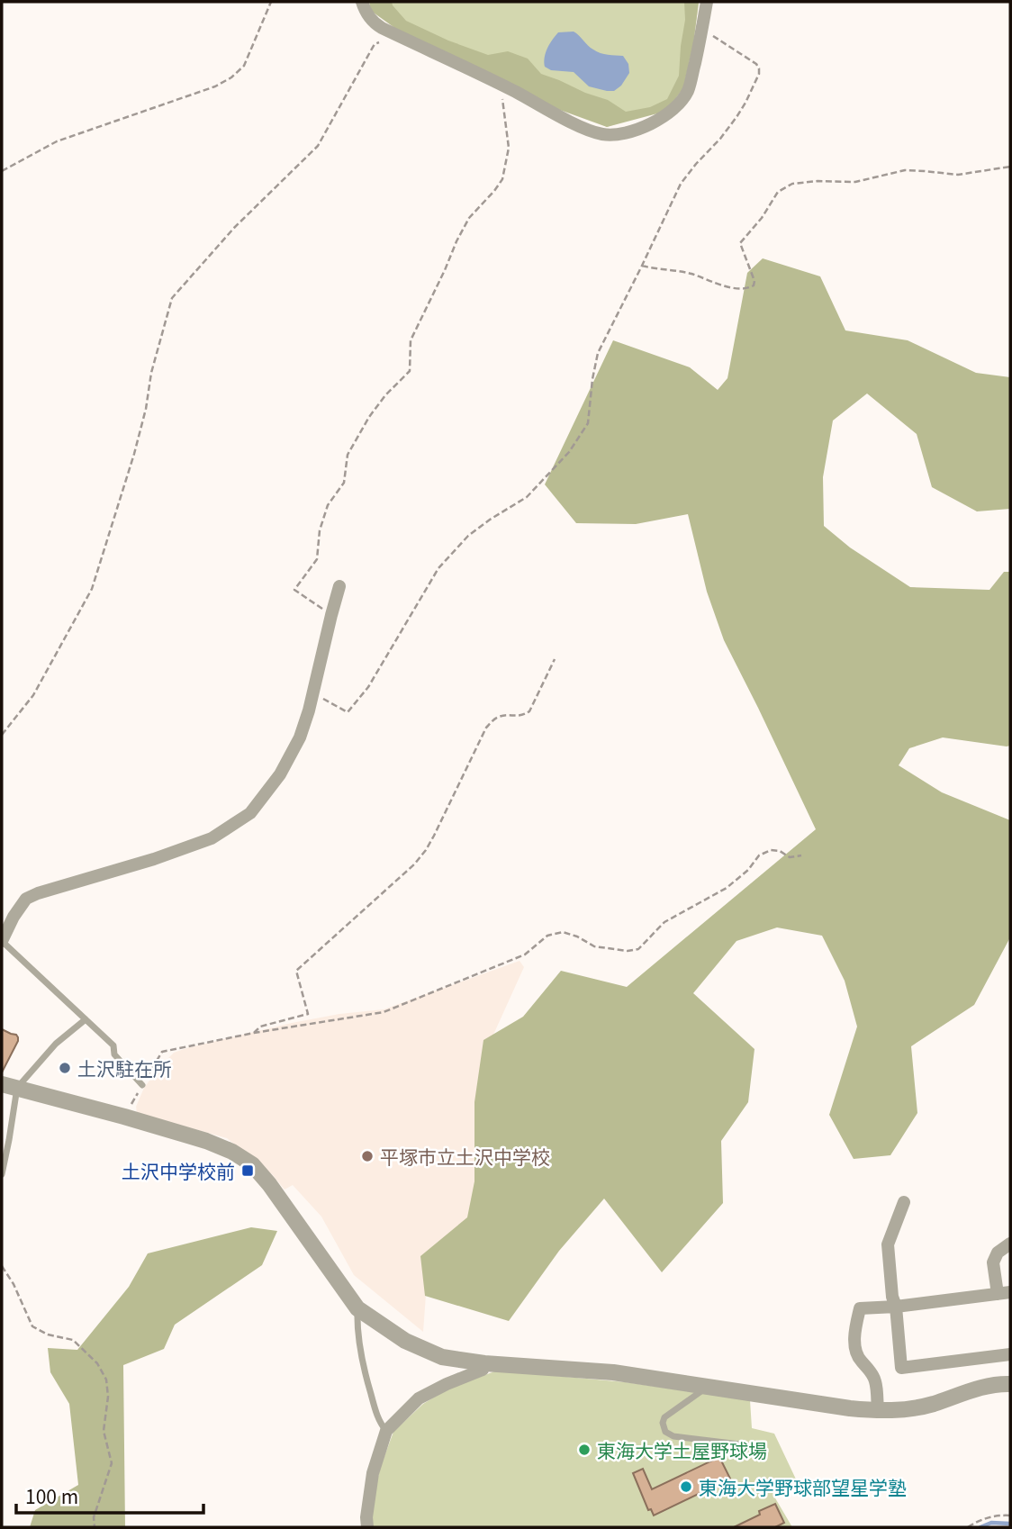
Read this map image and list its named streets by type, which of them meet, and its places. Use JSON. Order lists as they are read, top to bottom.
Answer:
{
  "places": {
    "other": [
      "土沢駐在所",
      "平塚市立土沢中学校",
      "東海大学土屋野球場",
      "東海大学野球部望星学塾"
    ],
    "transit": ["土沢中学校前"]
  },
  "scale_bar": "100 m"
}
